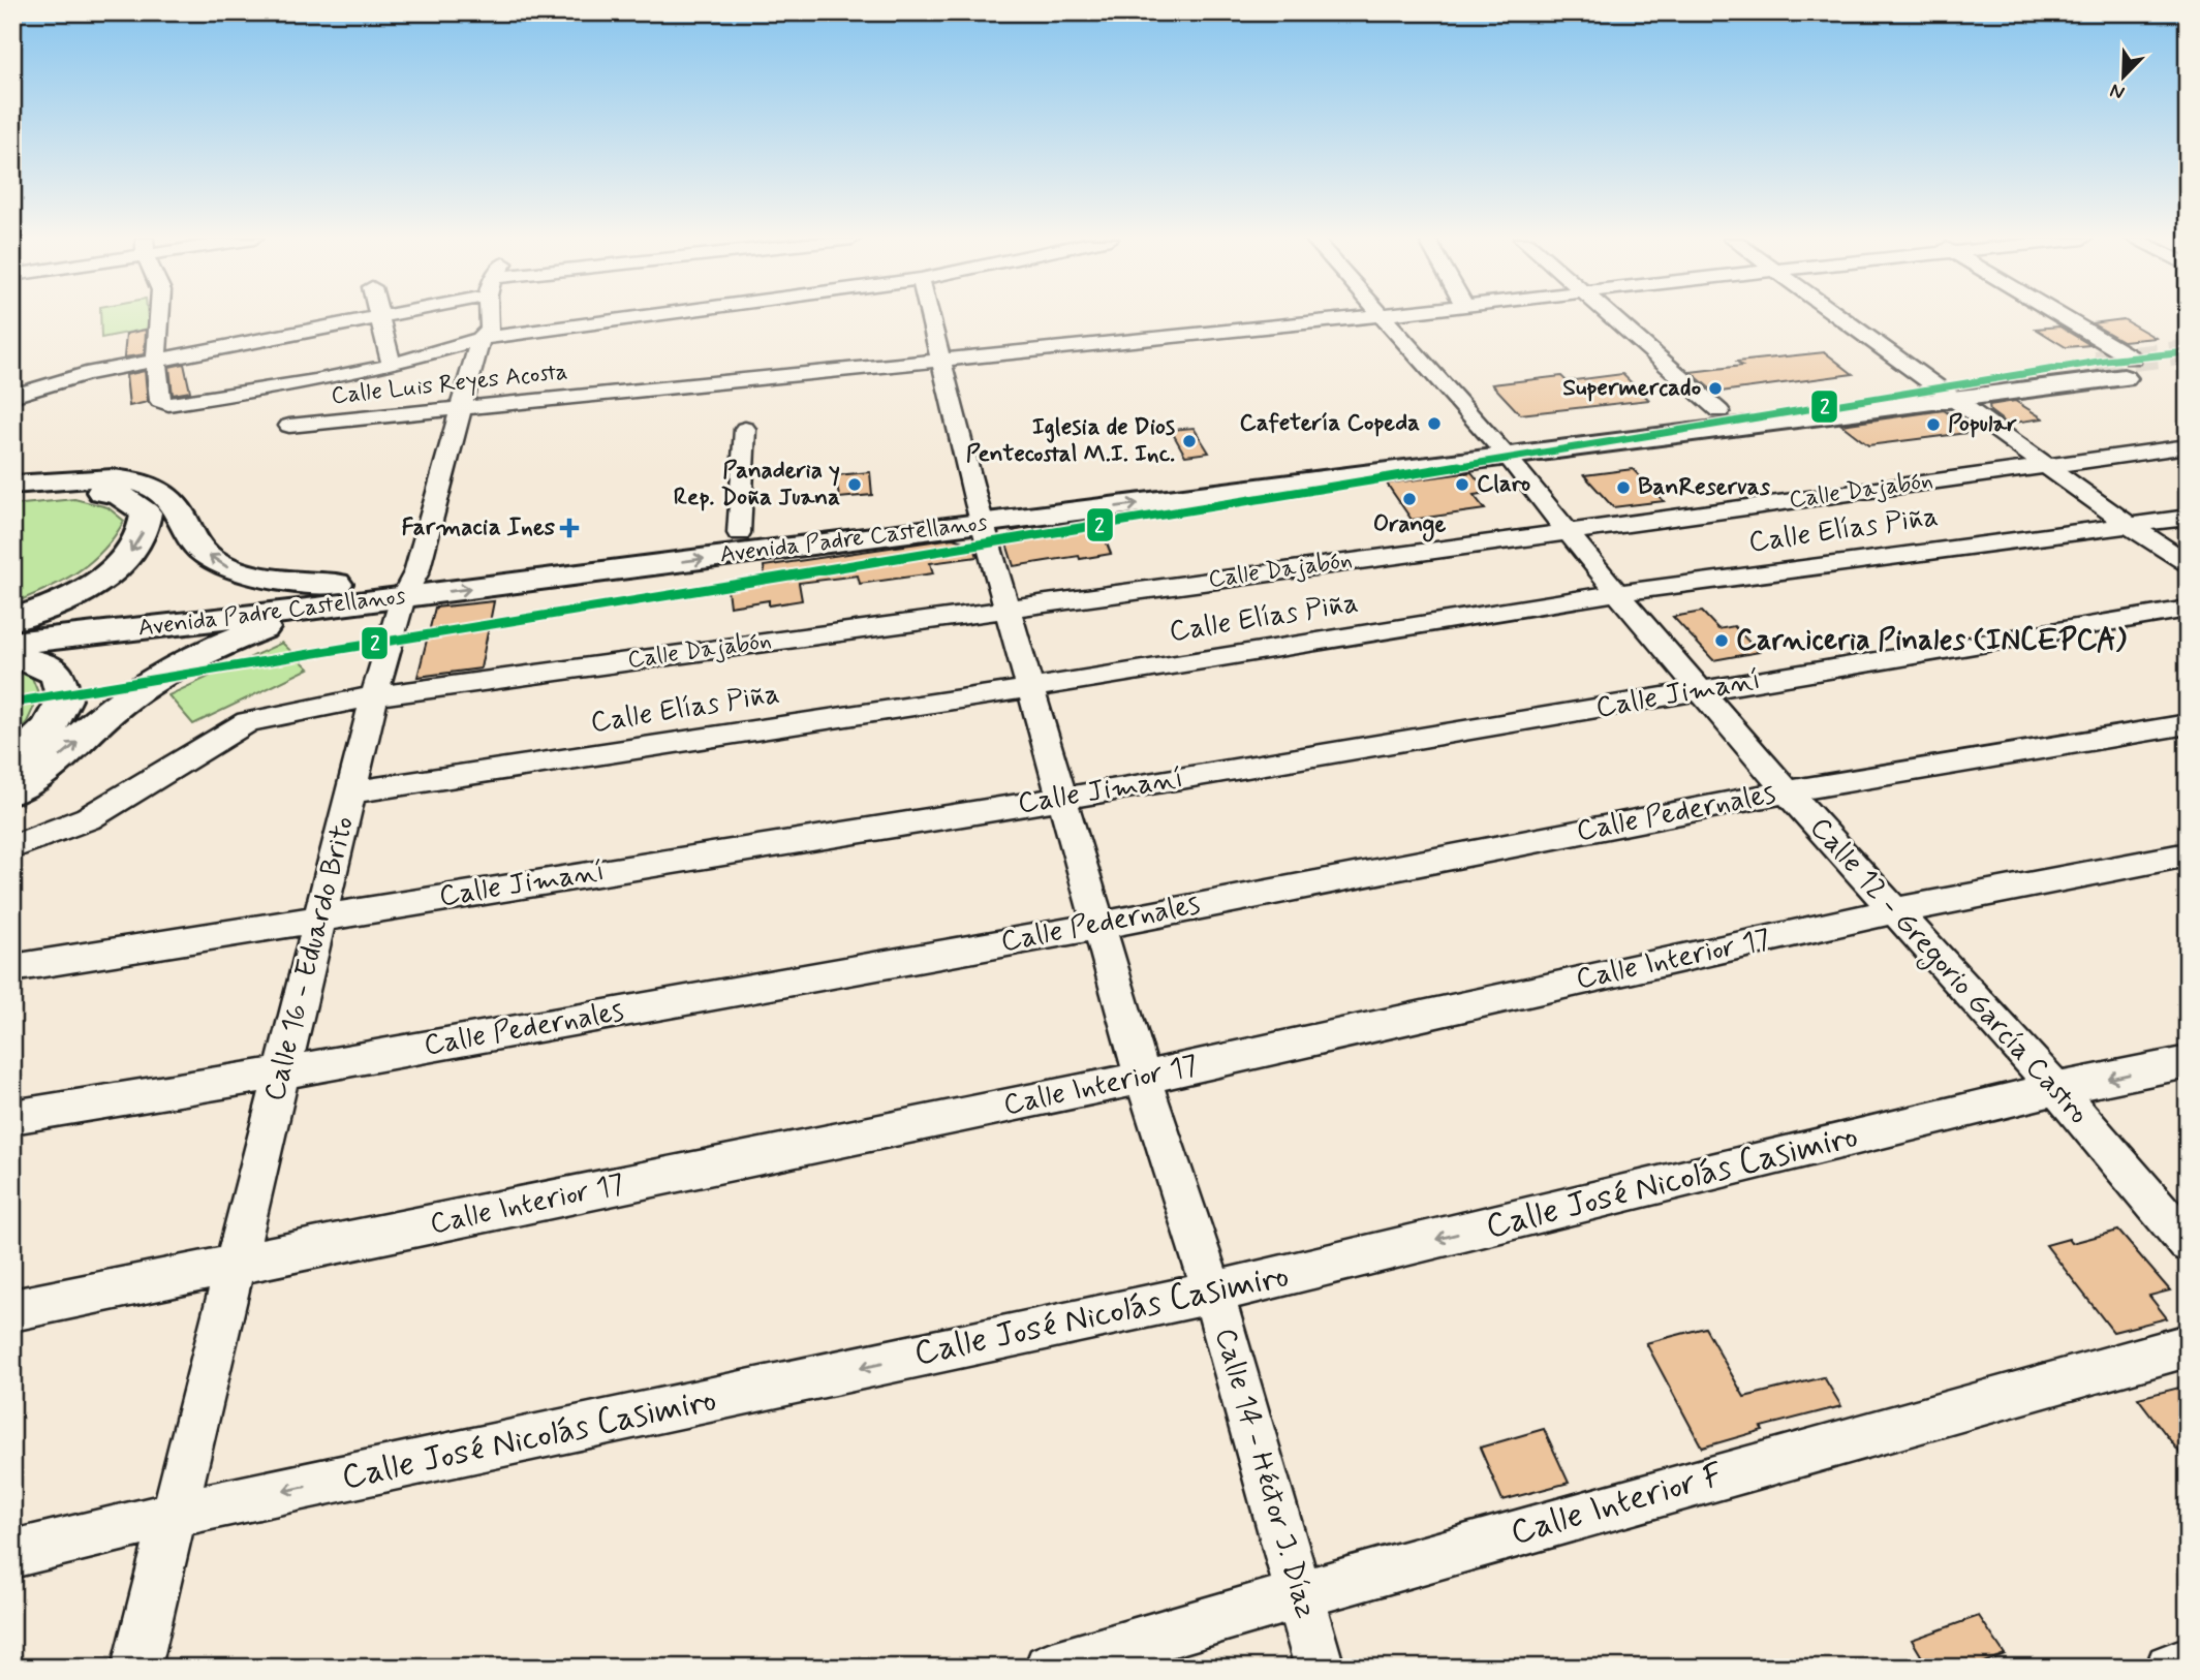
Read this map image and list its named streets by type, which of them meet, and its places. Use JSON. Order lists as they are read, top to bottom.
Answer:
{
  "streets": {
    "main road": ["Avenida Padre Castellanos"],
    "street": [
      "Calle Luis Reyes Acosta",
      "Calle Dajabón",
      "Calle Elías Piña",
      "Calle Jimaní",
      "Calle Pedernales",
      "Calle 16 - Eduardo Brito",
      "Calle Interior 17",
      "Calle 12 - Gregorio García Castro",
      "Calle José Nicolás Casimiro",
      "Calle 14 - Héctor J. Díaz",
      "Calle Interior F"
    ]
  },
  "crossings": [
    ["Calle Luis Reyes Acosta", "Calle 16 - Eduardo Brito"],
    ["Calle Luis Reyes Acosta", "Calle 14 - Héctor J. Díaz"],
    ["Calle Dajabón", "Calle 16 - Eduardo Brito"],
    ["Calle Dajabón", "Calle 12 - Gregorio García Castro"],
    ["Calle Dajabón", "Calle 14 - Héctor J. Díaz"],
    ["Calle Elías Piña", "Calle 16 - Eduardo Brito"],
    ["Calle Elías Piña", "Calle 12 - Gregorio García Castro"],
    ["Calle Elías Piña", "Calle 14 - Héctor J. Díaz"],
    ["Avenida Padre Castellanos", "Calle 16 - Eduardo Brito"],
    ["Avenida Padre Castellanos", "Calle 12 - Gregorio García Castro"],
    ["Avenida Padre Castellanos", "Calle 14 - Héctor J. Díaz"],
    ["Calle Jimaní", "Calle 16 - Eduardo Brito"],
    ["Calle Jimaní", "Calle 12 - Gregorio García Castro"],
    ["Calle Jimaní", "Calle 14 - Héctor J. Díaz"],
    ["Calle Pedernales", "Calle 16 - Eduardo Brito"],
    ["Calle Pedernales", "Calle 12 - Gregorio García Castro"],
    ["Calle Pedernales", "Calle 14 - Héctor J. Díaz"],
    ["Calle 16 - Eduardo Brito", "Calle Interior 17"],
    ["Calle 16 - Eduardo Brito", "Calle José Nicolás Casimiro"],
    ["Calle Interior 17", "Calle 12 - Gregorio García Castro"],
    ["Calle Interior 17", "Calle 14 - Héctor J. Díaz"],
    ["Calle 12 - Gregorio García Castro", "Calle José Nicolás Casimiro"],
    ["Calle José Nicolás Casimiro", "Calle 14 - Héctor J. Díaz"],
    ["Calle 14 - Héctor J. Díaz", "Calle Interior F"]
  ],
  "one_way": ["Calle José Nicolás Casimiro"],
  "places": {
    "other": [
      "Supermercado",
      "Cafetería Copeda",
      "Popular",
      "Iglesia de Dios Pentecostal M.I. Inc.",
      "Panaderia y Rep. Doña Juana",
      "Claro",
      "BanReservas",
      "Orange",
      "Carniceria Pinales (INCEPCA)"
    ],
    "health": ["Farmacia Ines"]
  },
  "lines": ["transit line 2"],
  "north": "bottom left"
}
